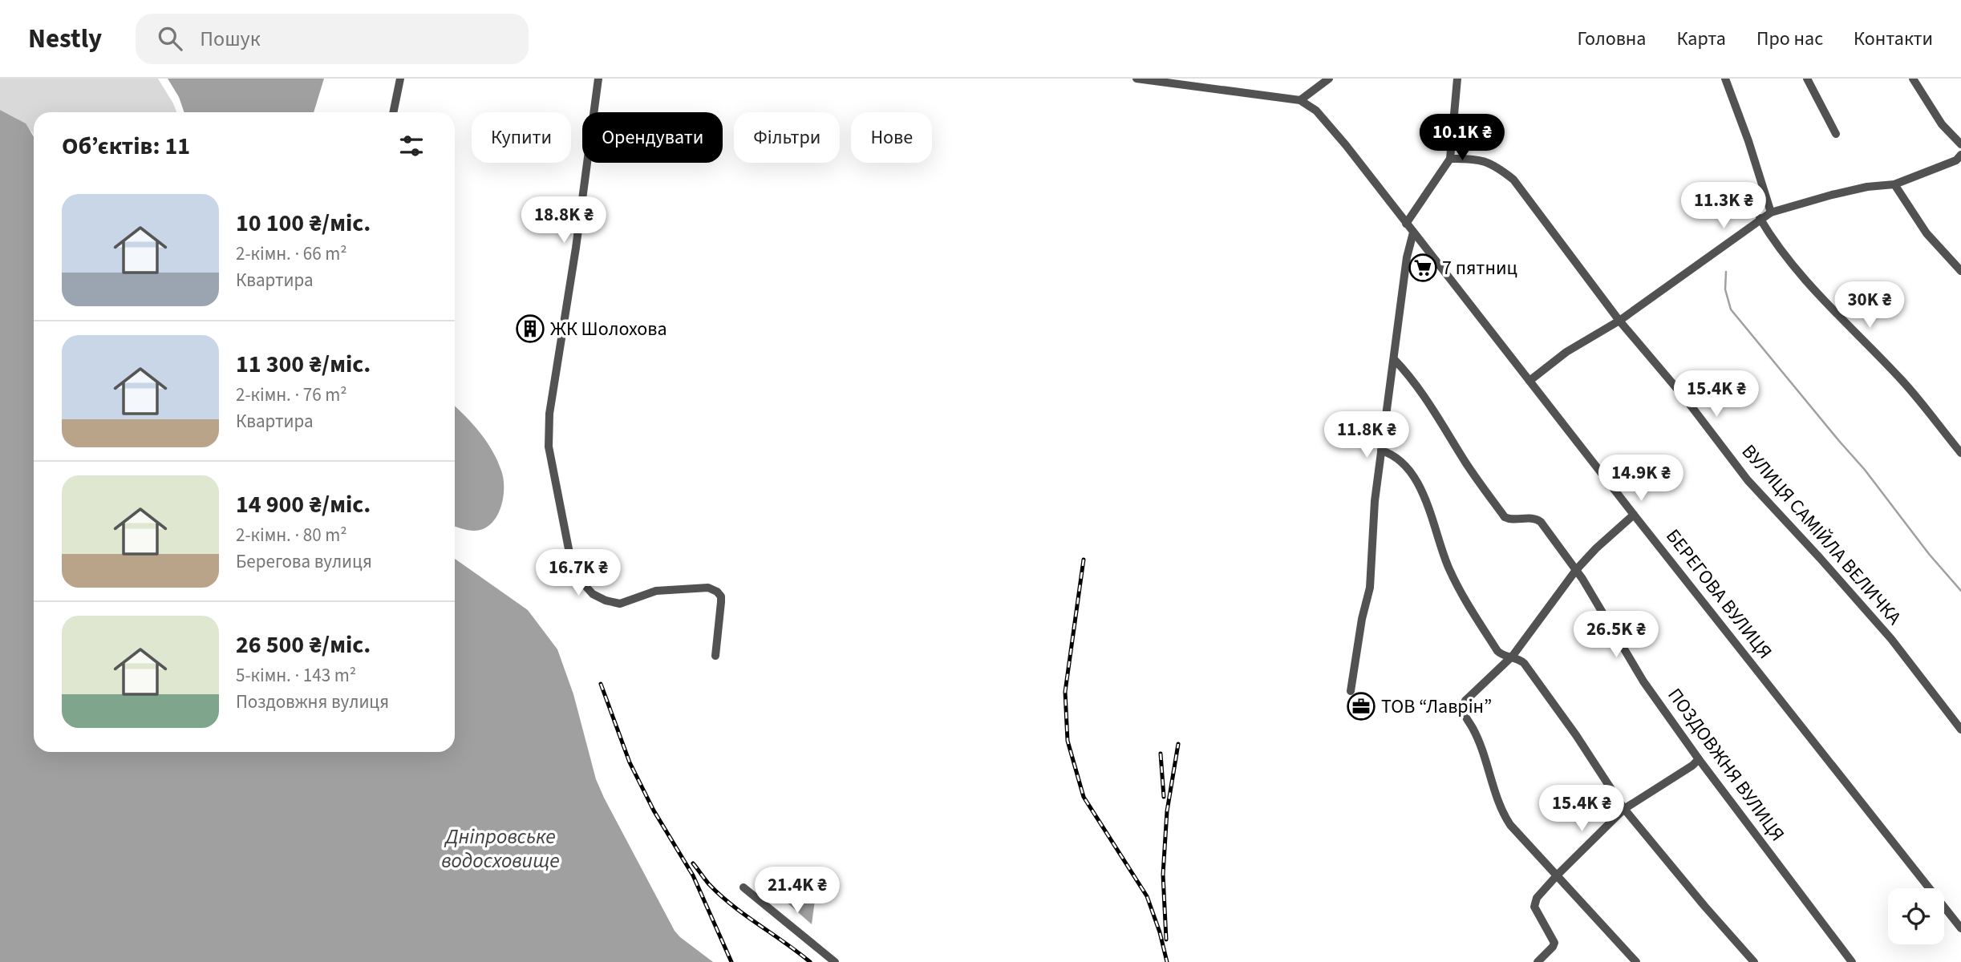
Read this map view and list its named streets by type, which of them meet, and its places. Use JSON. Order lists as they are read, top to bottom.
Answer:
{
  "streets": {
    "street": ["ВУЛИЦЯ САМІЙЛА ВЕЛИЧКА", "БЕРЕГОВА ВУЛИЦЯ", "ПОЗДОВЖНЯ ВУЛИЦЯ"]
  },
  "water": ["Дніпровське водосховище"],
  "places": {
    "supermarket": ["7 пятниц"],
    "building": ["ЖК Шолохова"],
    "office": ["ТОВ “Лаврін”"]
  },
  "page": {
    "header": "Nestly",
    "search": "Пошук",
    "nav": [
      "Головна",
      "Карта",
      "Про нас",
      "Контакти"
    ],
    "chip": [
      "Купити",
      "Орендувати",
      "Фільтри",
      "Нове"
    ],
    "heading": "Об’єктів: 11",
    "price": [
      "10.1K ₴",
      "11.3K ₴",
      "18.8K ₴",
      "30K ₴",
      "15.4K ₴",
      "11.8K ₴",
      "14.9K ₴",
      "16.7K ₴",
      "26.5K ₴",
      "15.4K ₴",
      "21.4K ₴"
    ],
    "list": [
      {
        "name": "10 100 ₴/міс.",
        "note": "2-кімн. · 66 m² · Квартира"
      },
      {
        "name": "11 300 ₴/міс.",
        "note": "2-кімн. · 76 m² · Квартира"
      },
      {
        "name": "14 900 ₴/міс.",
        "note": "2-кімн. · 80 m² · Берегова вулиця"
      },
      {
        "name": "26 500 ₴/міс.",
        "note": "5-кімн. · 143 m² · Поздовжня вулиця"
      }
    ]
  }
}
